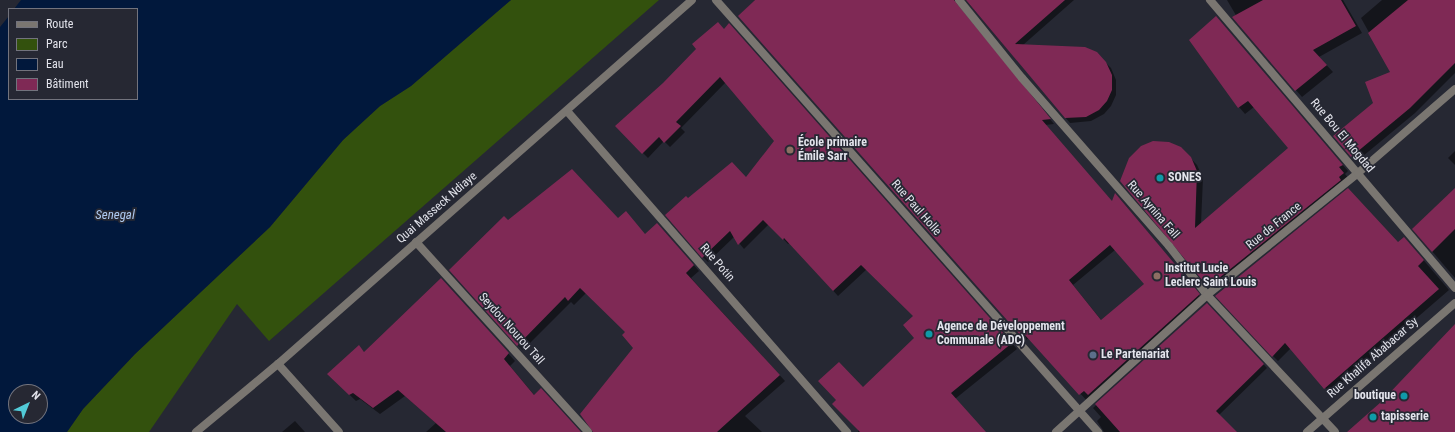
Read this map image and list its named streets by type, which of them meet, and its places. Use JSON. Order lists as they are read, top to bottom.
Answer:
{
  "streets": {
    "street": [
      "Rue Bou El Mogdad",
      "Quai Masseck Ndiaye",
      "Rue Paul Holle",
      "Rue Aynina Fall",
      "Rue de France",
      "Rue Potin",
      "Seydou Nourou Tall",
      "Rue Khalifa Ababacar Sy"
    ]
  },
  "crossings": [
    ["Rue Bou El Mogdad", "Rue de France"],
    ["Quai Masseck Ndiaye", "Rue Potin"],
    ["Quai Masseck Ndiaye", "Seydou Nourou Tall"],
    ["Rue Paul Holle", "Rue de France"],
    ["Rue Aynina Fall", "Rue de France"],
    ["Rue Aynina Fall", "Rue Khalifa Ababacar Sy"]
  ],
  "water": ["Senegal"],
  "places": [
    "École primaire Émile Sarr",
    "SONES",
    "Institut Lucie Leclerc Saint Louis",
    "Agence de Développement Communale (ADC)",
    "Le Partenariat",
    "boutique",
    "tapisserie"
  ],
  "legend": [
    "Route",
    "Parc",
    "Eau",
    "Bâtiment"
  ],
  "north": "top right"
}
